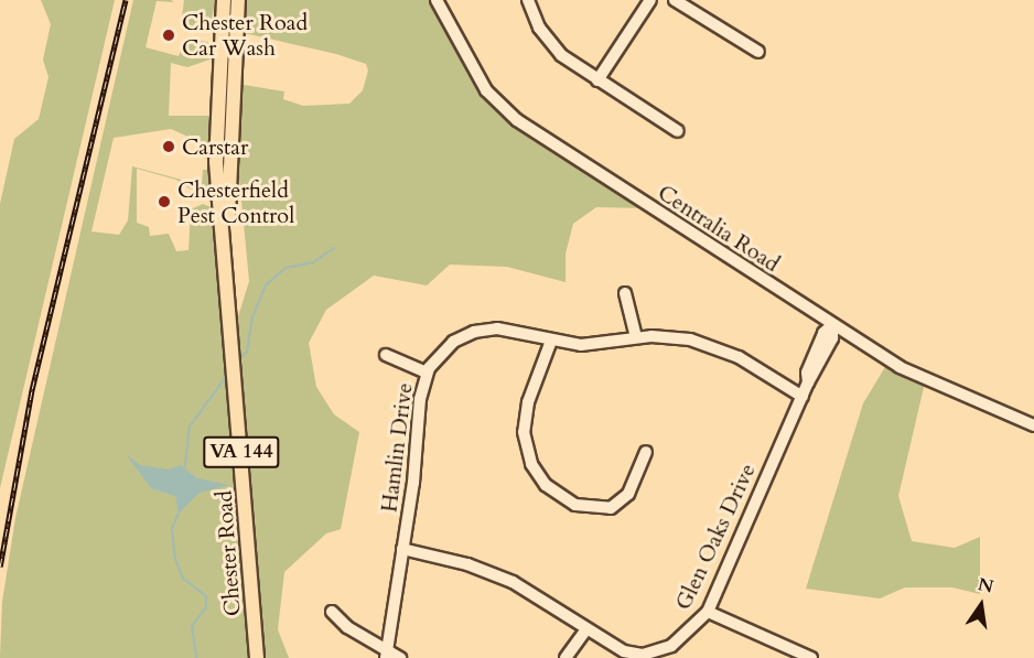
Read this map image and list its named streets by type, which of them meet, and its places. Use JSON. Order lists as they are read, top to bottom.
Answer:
{
  "streets": {
    "main road": ["VA 144", "Chester Road"],
    "street": ["Centralia Road", "Hamlin Drive", "Glen Oaks Drive"]
  },
  "crossings": [
    ["Centralia Road", "Glen Oaks Drive"],
    ["Hamlin Drive", "Glen Oaks Drive"]
  ],
  "places": ["Chester Road Car Wash", "Carstar", "Chesterfield Pest Control"],
  "north": "top"
}
